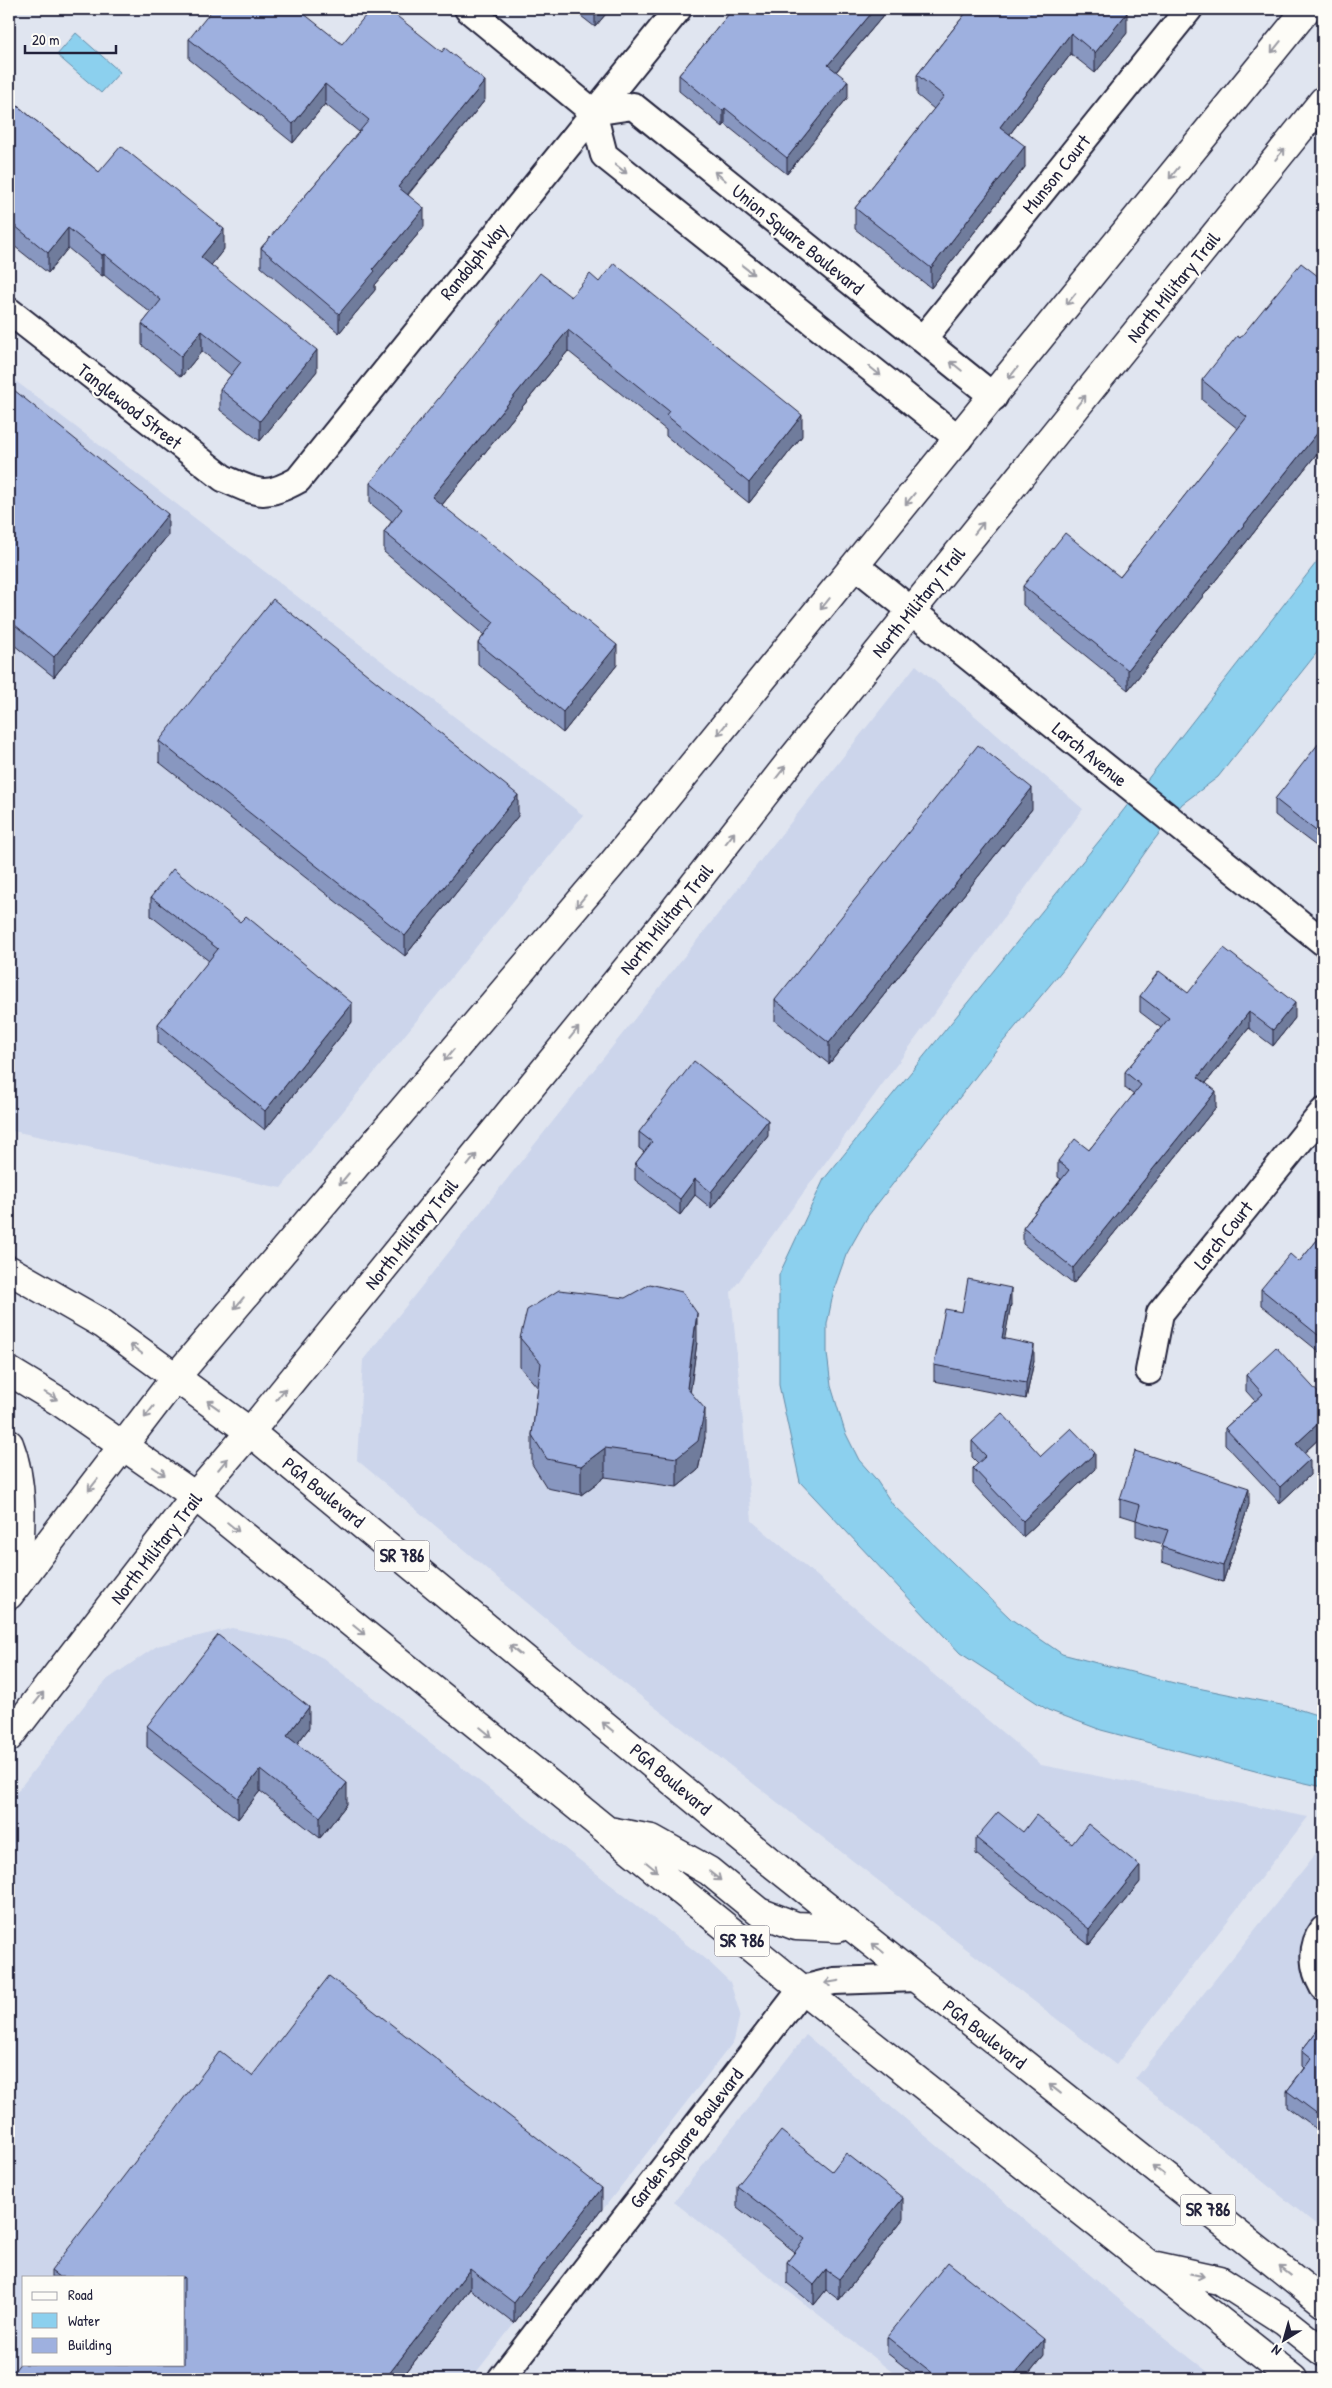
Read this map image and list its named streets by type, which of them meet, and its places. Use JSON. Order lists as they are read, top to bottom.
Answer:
{
  "streets": {
    "main road": ["North Military Trail", "PGA Boulevard", "SR 786"],
    "street": [
      "Munson Court",
      "Union Square Boulevard",
      "Randolph Way",
      "Tanglewood Street",
      "Larch Avenue",
      "Larch Court",
      "Garden Square Boulevard"
    ]
  },
  "crossings": [
    ["Munson Court", "Union Square Boulevard"],
    ["Union Square Boulevard", "Randolph Way"],
    ["Randolph Way", "Tanglewood Street"],
    ["North Military Trail", "Larch Avenue"],
    ["North Military Trail", "PGA Boulevard"],
    ["North Military Trail", "SR 786"],
    ["SR 786", "Garden Square Boulevard"]
  ],
  "legend": ["Road", "Water", "Building"],
  "scale_bar": "20 m",
  "north": "bottom left"
}
